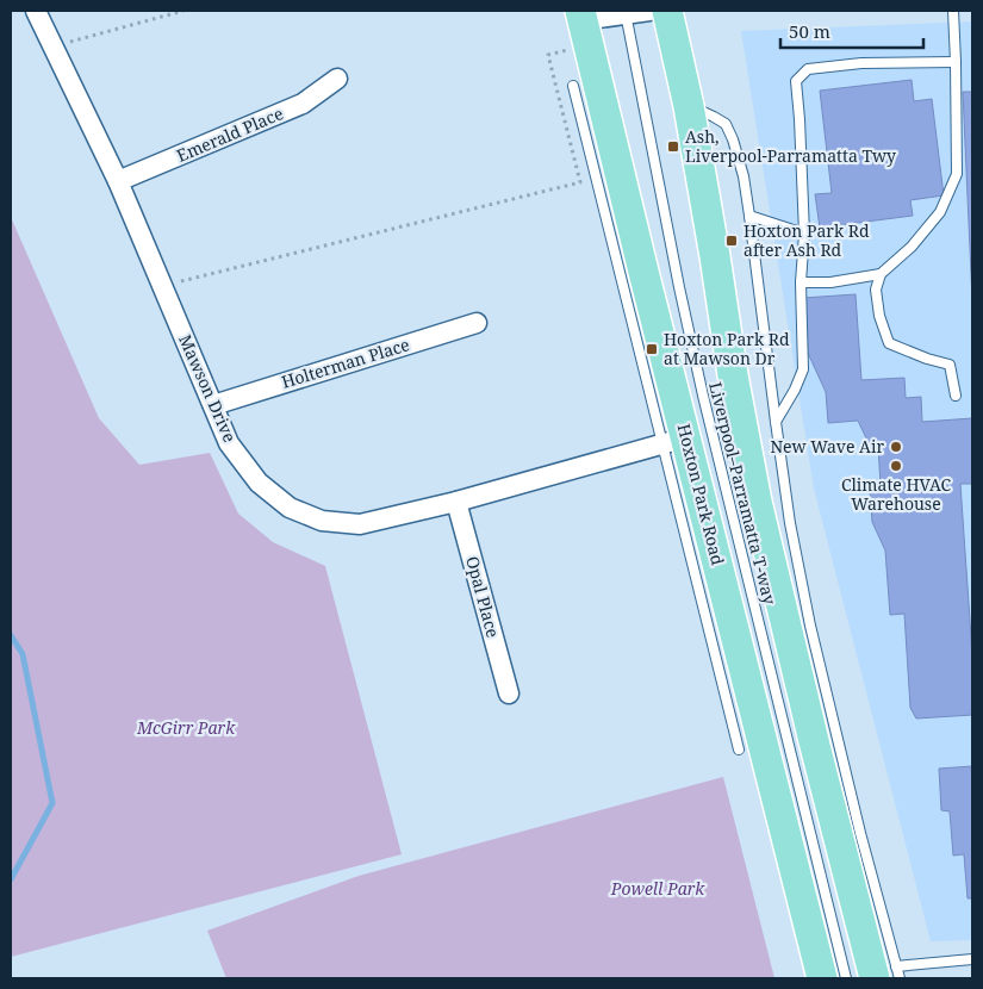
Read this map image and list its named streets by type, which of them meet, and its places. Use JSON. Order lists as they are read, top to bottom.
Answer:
{
  "streets": {
    "main road": ["Hoxton Park Road"],
    "street": [
      "Emerald Place",
      "Holterman Place",
      "Mawson Drive",
      "Opal Place"
    ],
    "lane": ["Liverpool–Parramatta T-way"]
  },
  "crossings": [
    ["Emerald Place", "Mawson Drive"],
    ["Holterman Place", "Mawson Drive"],
    ["Mawson Drive", "Hoxton Park Road"],
    ["Mawson Drive", "Opal Place"]
  ],
  "parks": ["McGirr Park", "Powell Park"],
  "places": {
    "transit": ["Ash, Liverpool-Parramatta Twy", "Hoxton Park Rd after Ash Rd", "Hoxton Park Rd at Mawson Dr"],
    "other": ["New Wave Air", "Climate HVAC Warehouse"]
  },
  "scale_bar": "50 m"
}
